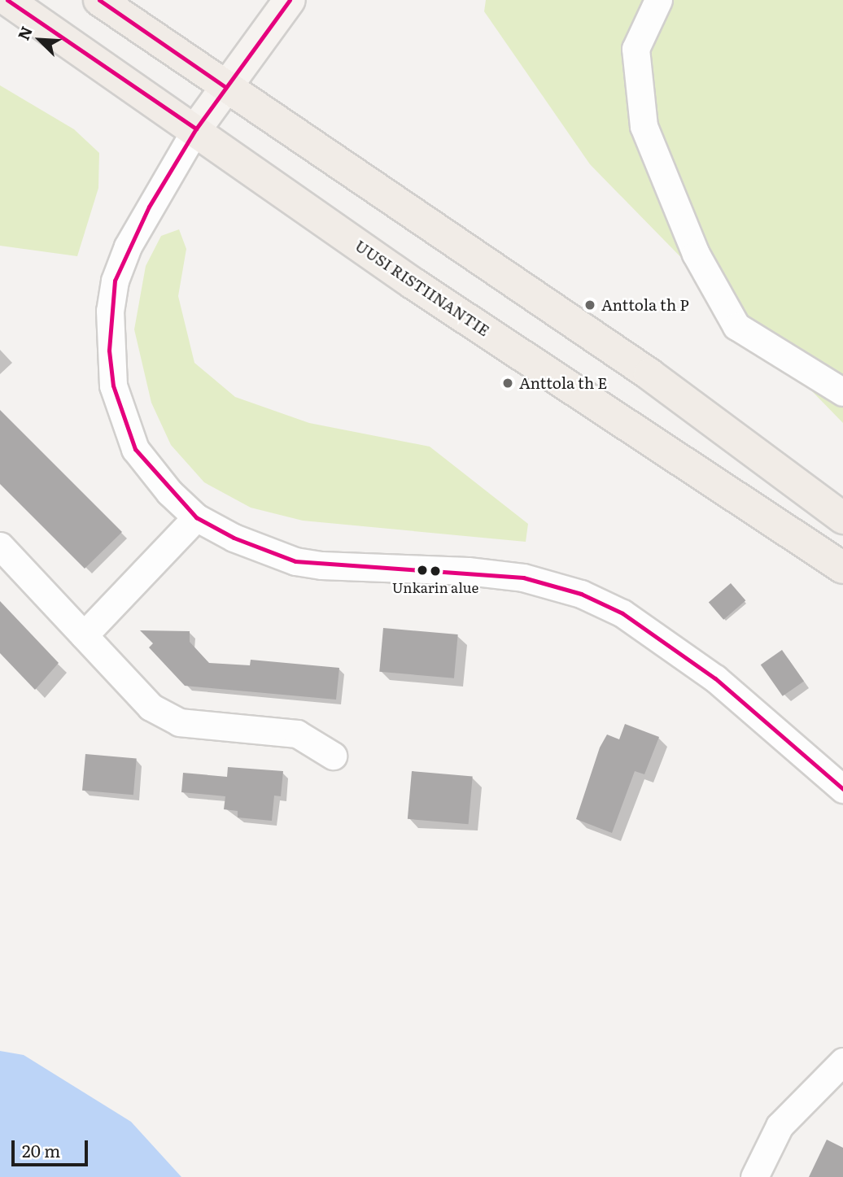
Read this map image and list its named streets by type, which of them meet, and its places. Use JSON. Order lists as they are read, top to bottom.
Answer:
{
  "streets": {
    "highway": ["UUSI RISTIINANTIE"]
  },
  "places": ["Anttola th P", "Anttola th E", "Unkarin alue"],
  "scale_bar": "20 m",
  "north": "top left"
}
